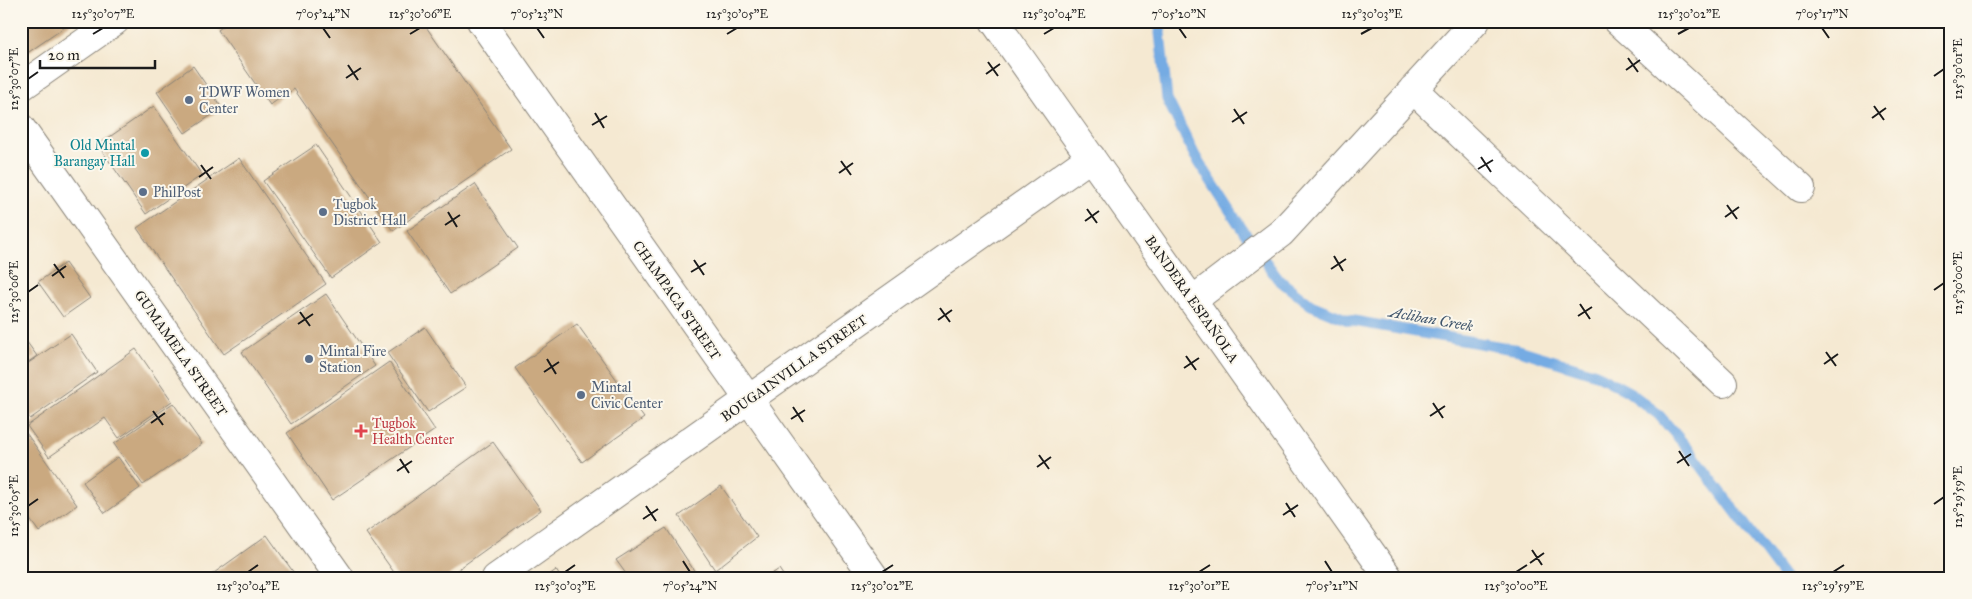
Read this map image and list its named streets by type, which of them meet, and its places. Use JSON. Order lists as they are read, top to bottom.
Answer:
{
  "streets": {
    "street": [
      "BANDERA ESPAÑOLA",
      "CHAMPACA STREET",
      "GUMAMELA STREET",
      "BOUGAINVILLA STREET"
    ]
  },
  "crossings": [
    ["BANDERA ESPAÑOLA", "BOUGAINVILLA STREET"],
    ["CHAMPACA STREET", "BOUGAINVILLA STREET"]
  ],
  "water": ["Acliban Creek"],
  "places": {
    "other": [
      "TDWF Women Center",
      "Old Mintal Barangay Hall",
      "PhilPost",
      "Tugbok District Hall",
      "Mintal Fire Station",
      "Mintal Civic Center"
    ],
    "health": ["Tugbok Health Center"]
  },
  "scale_bar": "20 m",
  "coordinates": [
    "125°30'07\"E",
    "7°05'24\"N",
    "125°30'06\"E",
    "7°05'23\"N",
    "125°30'05\"E",
    "125°30'04\"E",
    "7°05'20\"N",
    "125°30'03\"E",
    "125°30'02\"E",
    "7°05'17\"N",
    "125°30'01\"E",
    "125°30'00\"E",
    "125°29'59\"E",
    "7°05'21\"N"
  ]
}
